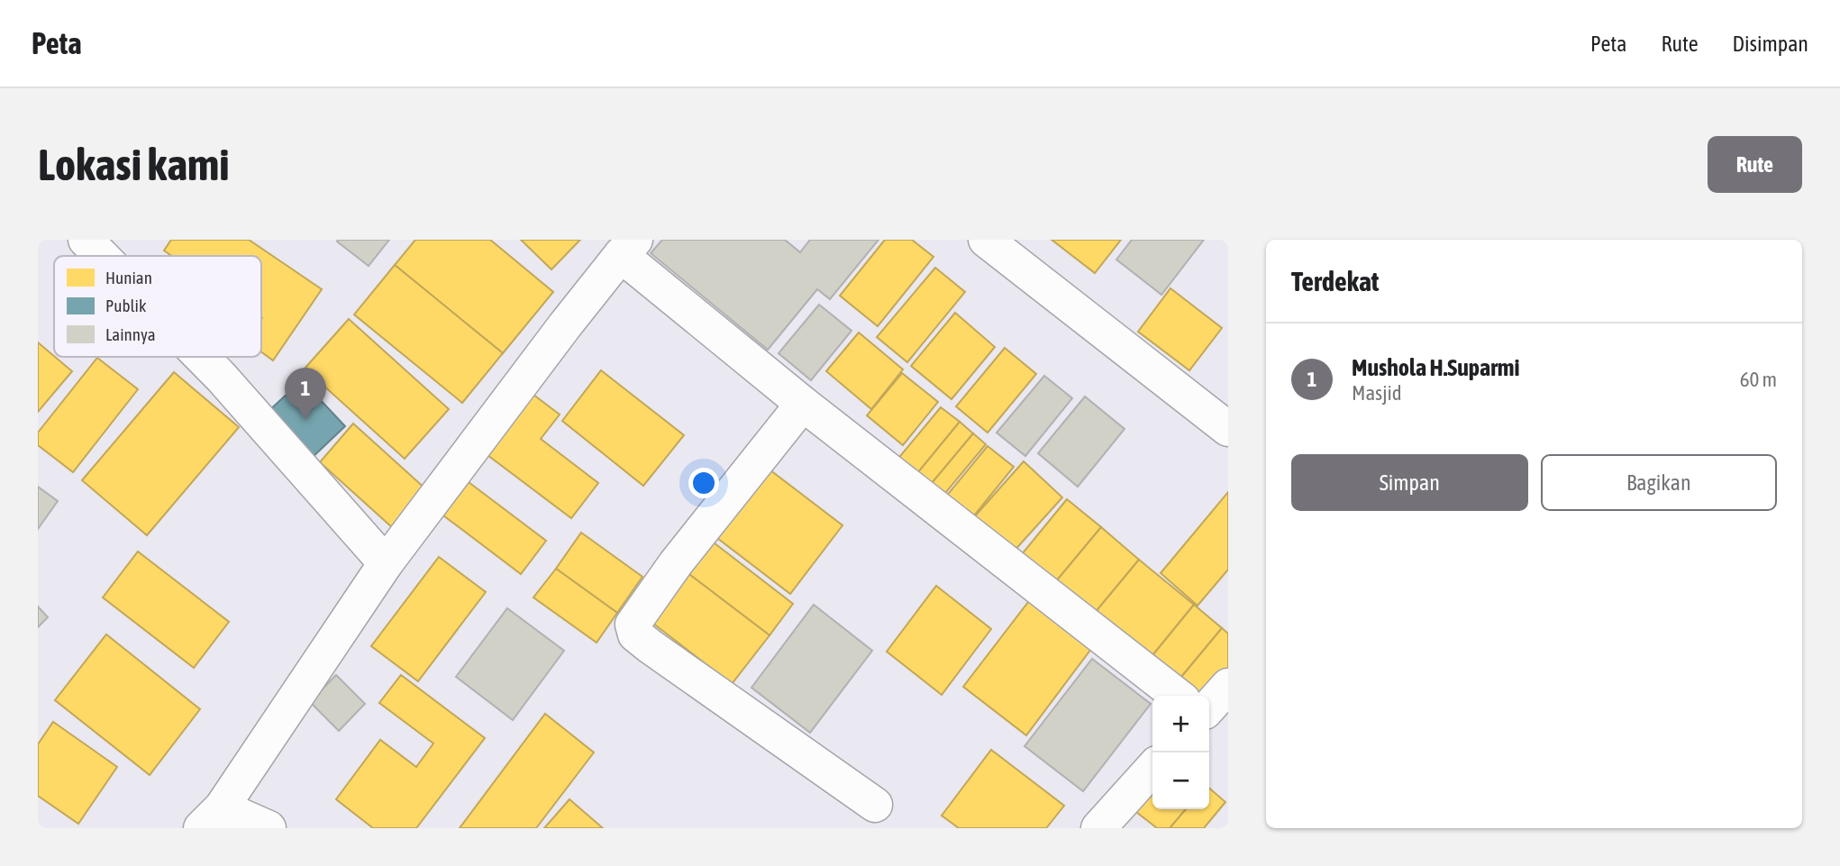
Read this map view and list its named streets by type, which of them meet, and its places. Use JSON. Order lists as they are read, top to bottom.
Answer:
{
  "legend": ["Hunian", "Publik", "Lainnya"],
  "page": {
    "header": "Peta",
    "nav": ["Peta", "Rute", "Disimpan"],
    "buttons": [
      "Rute",
      ["Simpan", "Bagikan"]
    ],
    "title": "Lokasi kami",
    "heading": "Terdekat",
    "list": [
      {
        "mark": "1",
        "name": "Mushola H.Suparmi",
        "note": "Masjid",
        "value": "60 m"
      }
    ],
    "pins": "1",
    "map_buttons": ["+", "−"]
  }
}
